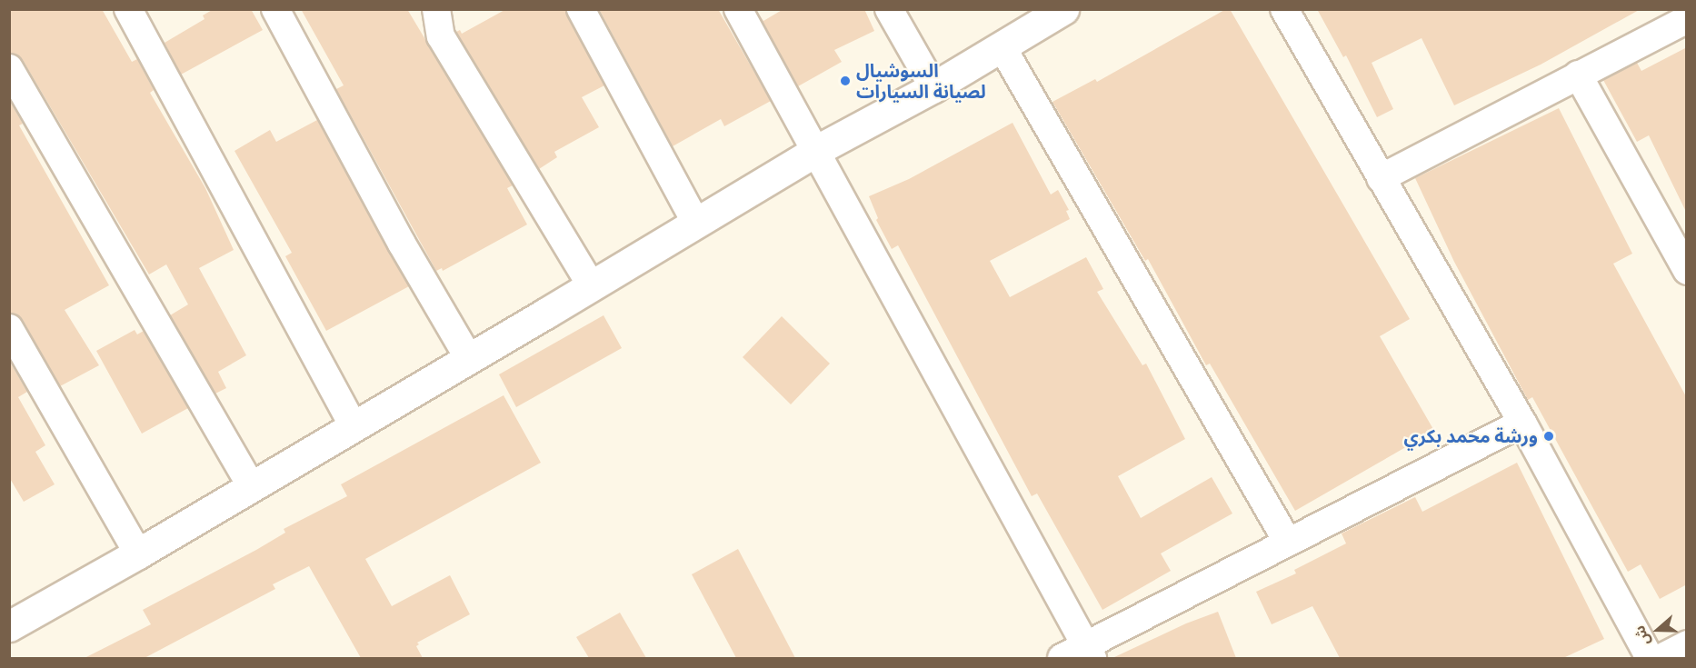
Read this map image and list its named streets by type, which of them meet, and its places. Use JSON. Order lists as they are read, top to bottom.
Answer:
{
  "places": ["السوشيال لصيانة السيارات", "ورشة محمد بكري"],
  "north": "left"
}
